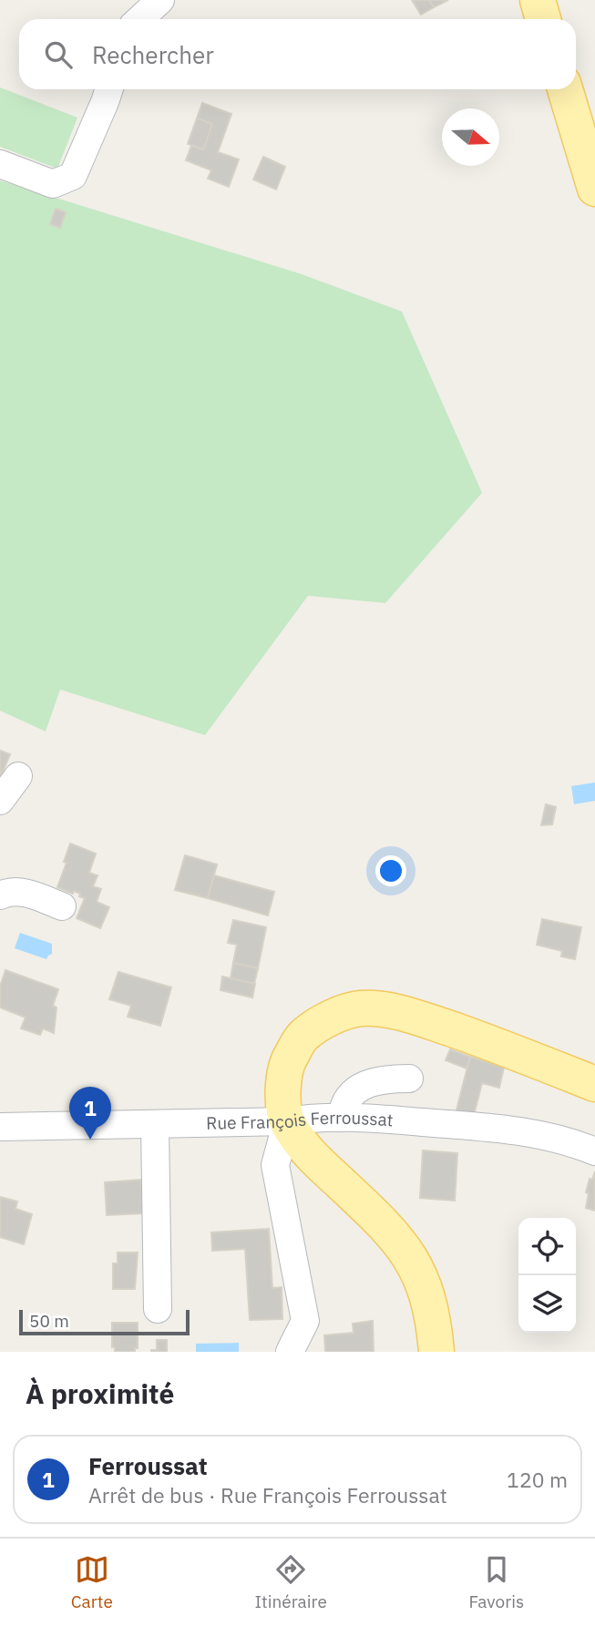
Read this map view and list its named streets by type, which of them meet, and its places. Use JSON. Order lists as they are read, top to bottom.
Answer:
{
  "streets": {
    "street": ["Rue François Ferroussat"]
  },
  "scale_bar": "50 m",
  "north": "right",
  "page": {
    "search": "Rechercher",
    "pins": "1",
    "scale": "50 m",
    "heading": "À proximité",
    "list": [
      {
        "mark": "1",
        "name": "Ferroussat",
        "note": "Arrêt de bus · Rue François Ferroussat",
        "value": "120 m"
      }
    ],
    "nav": ["Carte", "Itinéraire", "Favoris"]
  }
}
